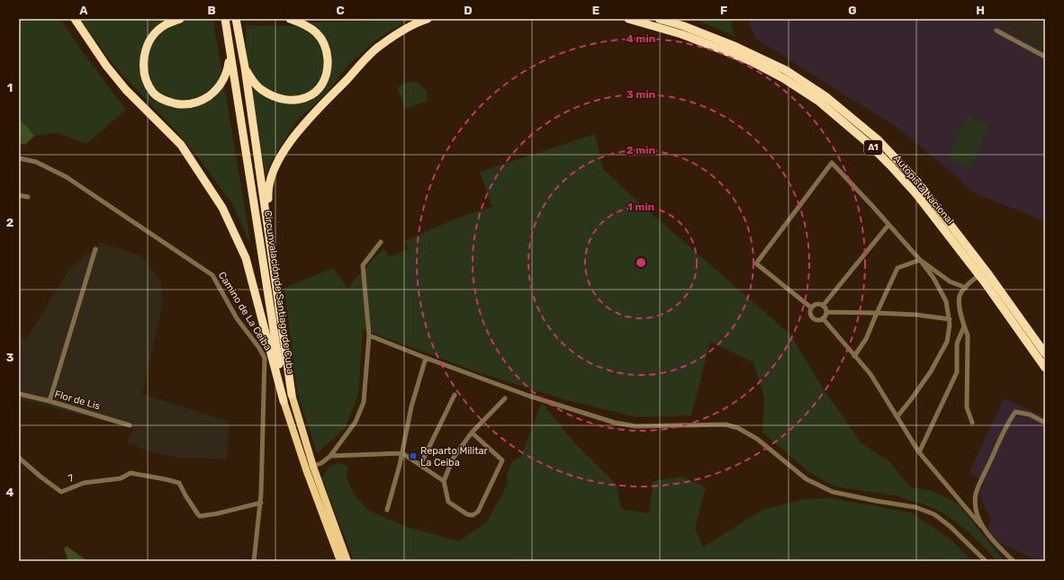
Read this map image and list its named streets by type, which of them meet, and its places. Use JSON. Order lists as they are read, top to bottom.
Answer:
{
  "streets": {
    "highway": ["A1", "Autopista Nacional", "Circunvalación de Santiago de Cuba"],
    "street": ["Camino de La Ceiba", "Flor de Lis", "7"]
  },
  "crossings": [
    ["Camino de La Ceiba", "7"]
  ],
  "places": {
    "transit": ["Reparto Militar La Ceiba"]
  },
  "grid": {
    "columns": [
      "A",
      "B",
      "C",
      "D",
      "E",
      "F",
      "G",
      "H"
    ],
    "rows": [
      "1",
      "2",
      "3",
      "4"
    ]
  },
  "rings": [
    "4 min",
    "3 min",
    "2 min",
    "1 min"
  ]
}
